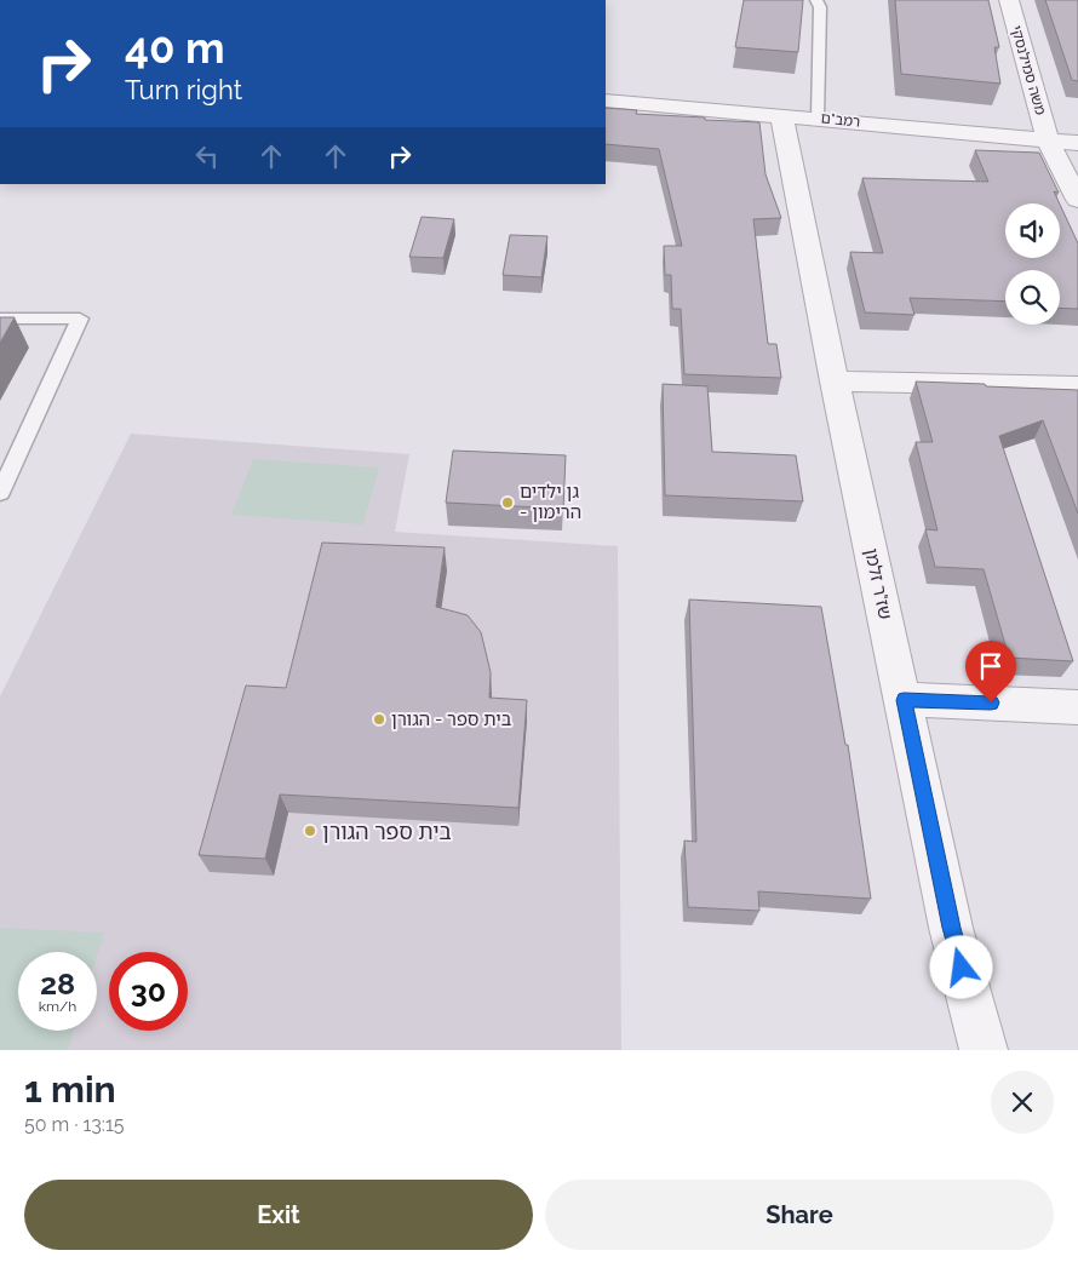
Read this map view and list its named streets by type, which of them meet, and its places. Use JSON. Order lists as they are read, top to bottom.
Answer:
{
  "streets": {
    "street": ["משה סמילנסקי", "רמב\"ם", "שז\"ר זלמן"]
  },
  "crossings": [
    ["משה סמילנסקי", "רמב\"ם"],
    ["רמב\"ם", "שז\"ר זלמן"]
  ],
  "places": ["גן ילדים - הרימון", "בית ספר - הגורן", "בית ספר הגורן"],
  "page": {
    "turn": ["40 m", "Turn right"],
    "speed": "28 km/h",
    "limit": "30",
    "heading": ["1 min", "50 m · 13:15"],
    "buttons": ["Exit", "Share"]
  }
}
